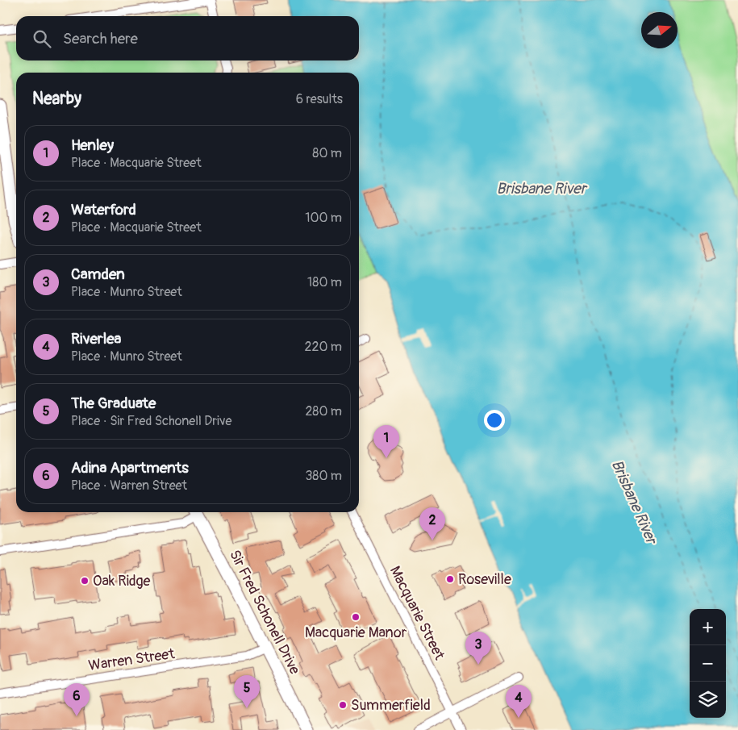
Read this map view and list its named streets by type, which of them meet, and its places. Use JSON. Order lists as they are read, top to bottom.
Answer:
{
  "streets": {
    "main road": ["Sir Fred Schonell Drive"],
    "street": ["Macquarie Street", "Warren Street"]
  },
  "crossings": [
    ["Sir Fred Schonell Drive", "Warren Street"]
  ],
  "water": ["Brisbane River"],
  "places": [
    "Roseville",
    "Oak Ridge",
    "Macquarie Manor",
    "Summerfield"
  ],
  "north": "right",
  "page": {
    "search": "Search here",
    "heading": ["Nearby", "6 results"],
    "list": [
      {
        "mark": "1",
        "name": "Henley",
        "note": "Place · Macquarie Street",
        "value": "80 m"
      },
      {
        "mark": "2",
        "name": "Waterford",
        "note": "Place · Macquarie Street",
        "value": "100 m"
      },
      {
        "mark": "3",
        "name": "Camden",
        "note": "Place · Munro Street",
        "value": "180 m"
      },
      {
        "mark": "4",
        "name": "Riverlea",
        "note": "Place · Munro Street",
        "value": "220 m"
      },
      {
        "mark": "5",
        "name": "The Graduate",
        "note": "Place · Sir Fred Schonell Drive",
        "value": "280 m"
      },
      {
        "mark": "6",
        "name": "Adina Apartments",
        "note": "Place · Warren Street",
        "value": "380 m"
      }
    ],
    "pins": [
      "1",
      "2",
      "3",
      "5",
      "6",
      "4"
    ],
    "map_buttons": ["+", "−"]
  }
}
